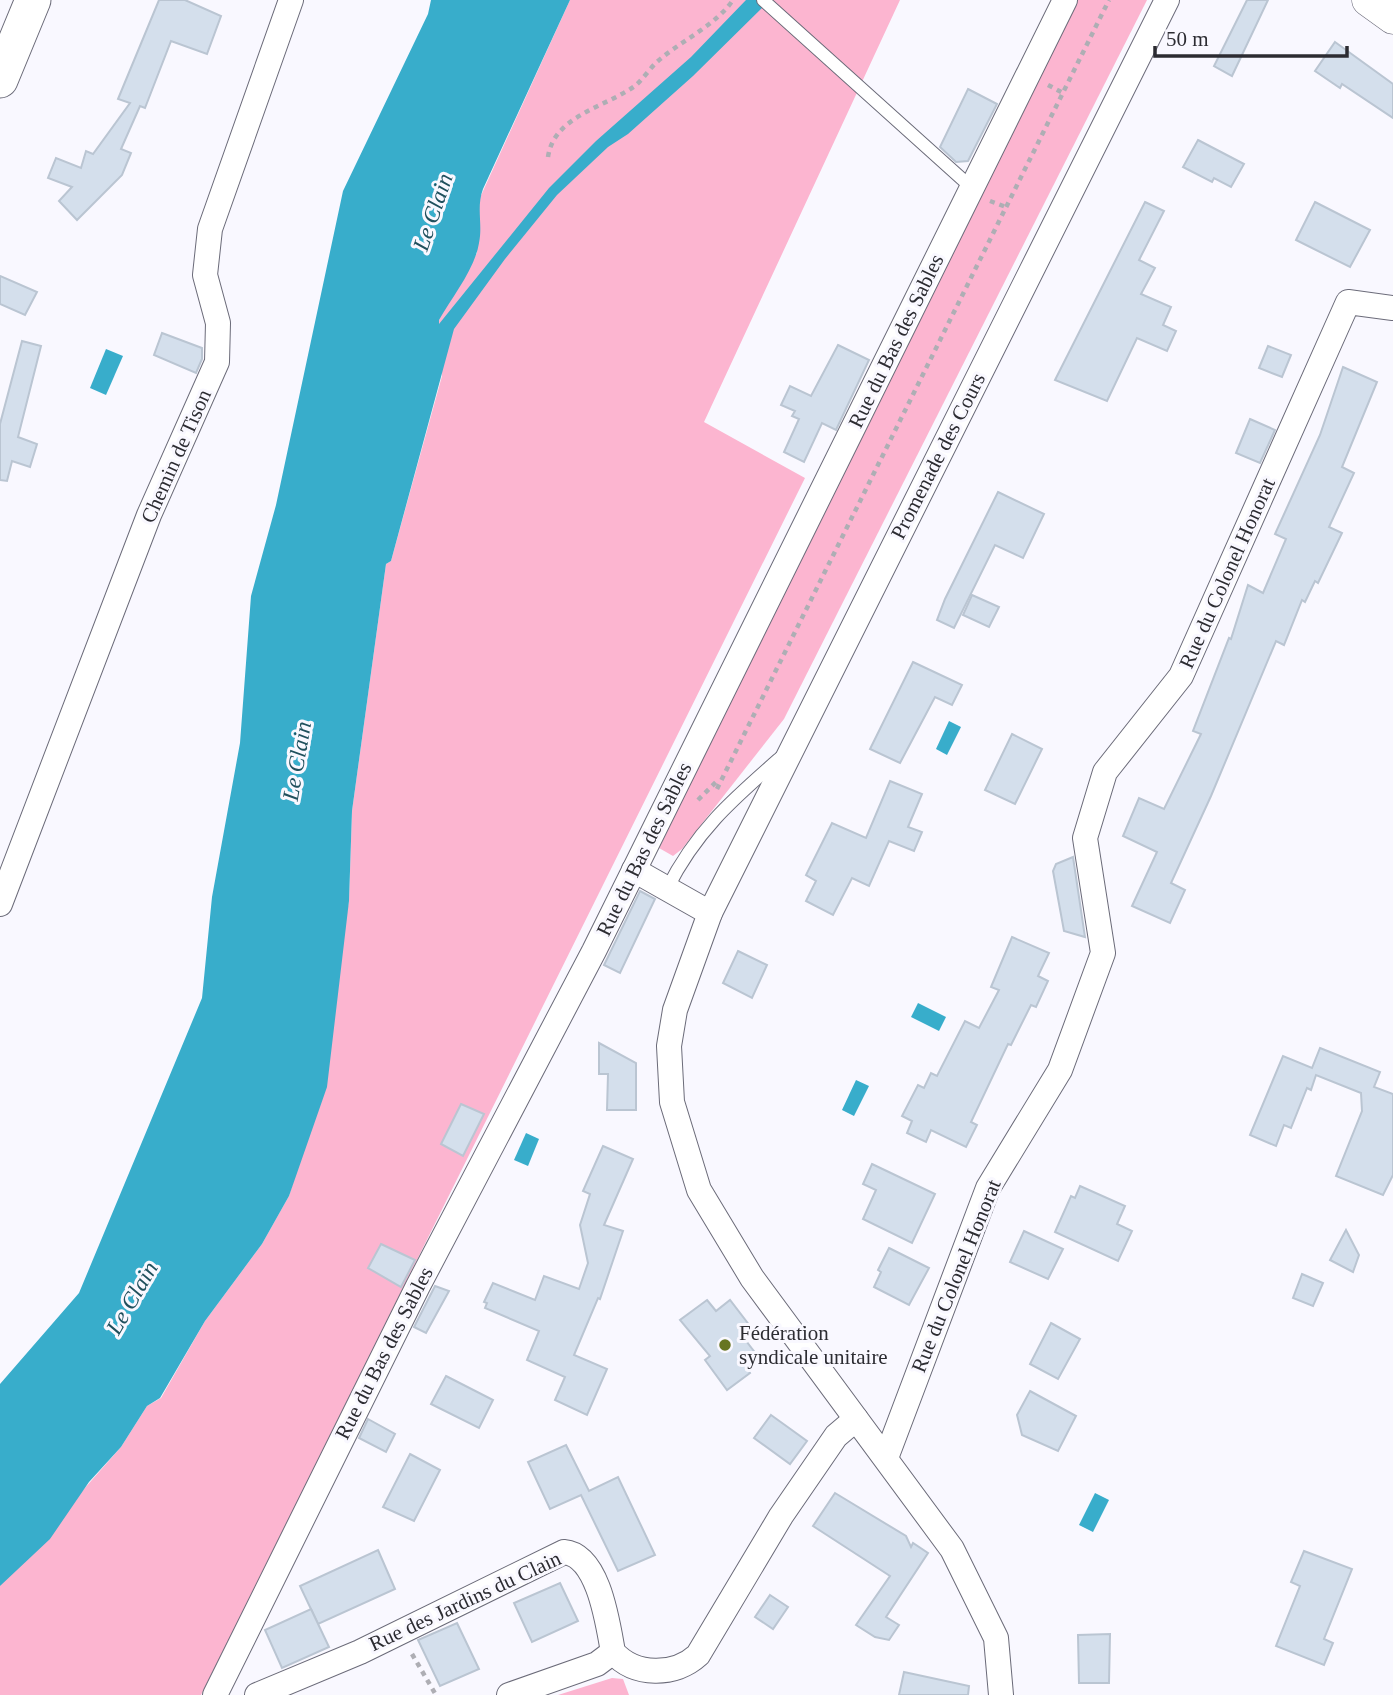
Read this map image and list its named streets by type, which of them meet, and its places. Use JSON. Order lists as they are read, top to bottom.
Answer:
{
  "streets": {
    "street": [
      "Rue du Bas des Sables",
      "Chemin de Tison",
      "Promenade des Cours",
      "Rue du Colonel Honorat",
      "Rue des Jardins du Clain"
    ]
  },
  "crossings": [
    ["Promenade des Cours", "Rue du Colonel Honorat"]
  ],
  "water": ["Le Clain"],
  "places": ["Fédération syndicale unitaire"],
  "scale_bar": "50 m"
}
